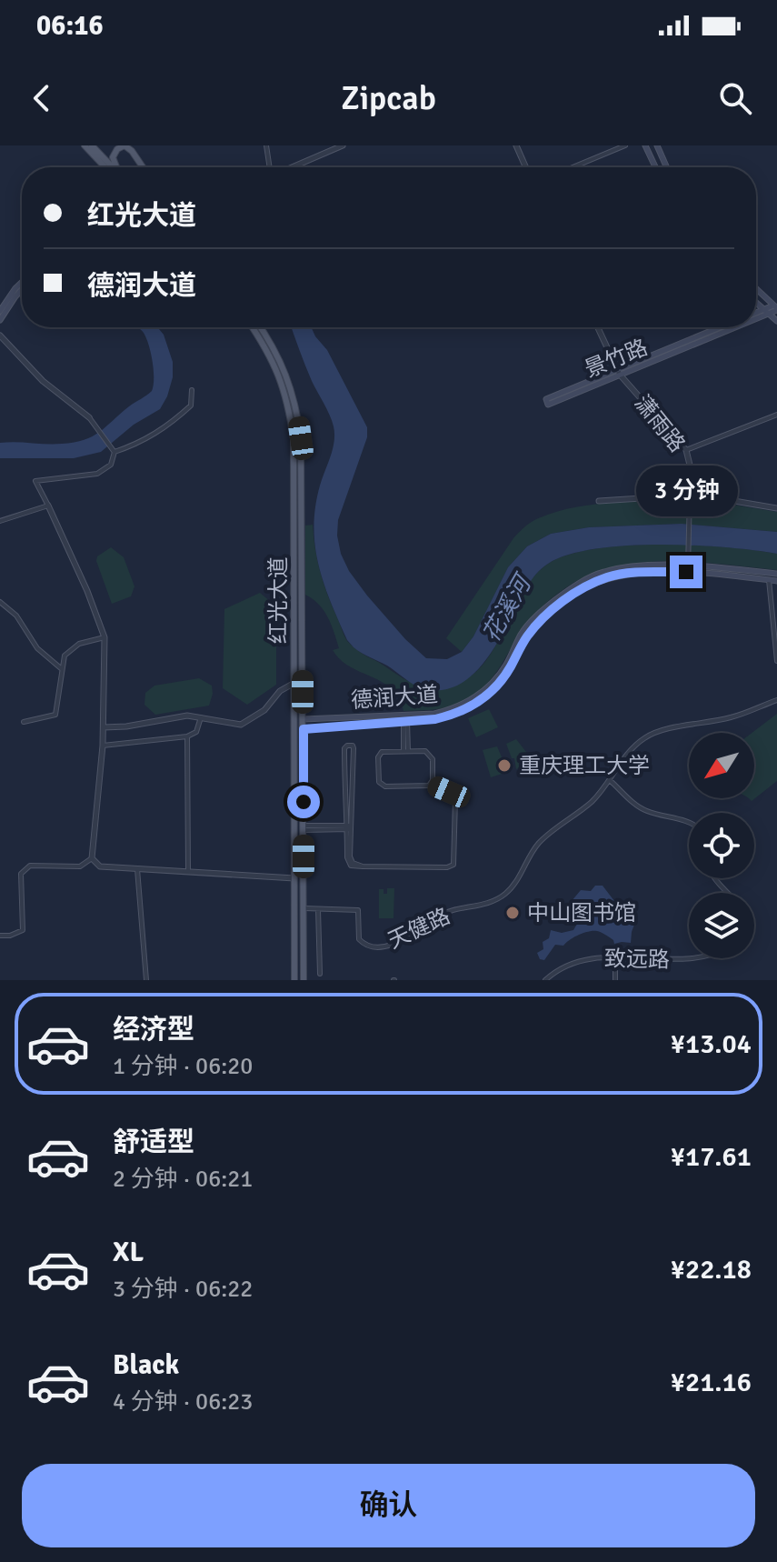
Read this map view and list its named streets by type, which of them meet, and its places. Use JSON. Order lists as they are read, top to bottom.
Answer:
{
  "streets": {
    "main road": ["景竹路", "红光大道", "德润大道"],
    "street": ["潇雨路", "天健路", "致远路"]
  },
  "crossings": [
    ["景竹路", "潇雨路"],
    ["红光大道", "德润大道"]
  ],
  "water": ["花溪河"],
  "places": ["重庆理工大学", "中山图书馆"],
  "north": "bottom left",
  "page": {
    "status": "06:16",
    "header": "Zipcab",
    "banner": ["红光大道", "德润大道"],
    "bubble": "3 分钟",
    "list": [
      {
        "name": "经济型",
        "note": "1 分钟 · 06:20",
        "value": "¥13.04"
      },
      {
        "name": "舒适型",
        "note": "2 分钟 · 06:21",
        "value": "¥17.61"
      },
      {
        "name": "XL",
        "note": "3 分钟 · 06:22",
        "value": "¥22.18"
      },
      {
        "name": "Black",
        "note": "4 分钟 · 06:23",
        "value": "¥21.16"
      }
    ],
    "buttons": "确认"
  }
}
